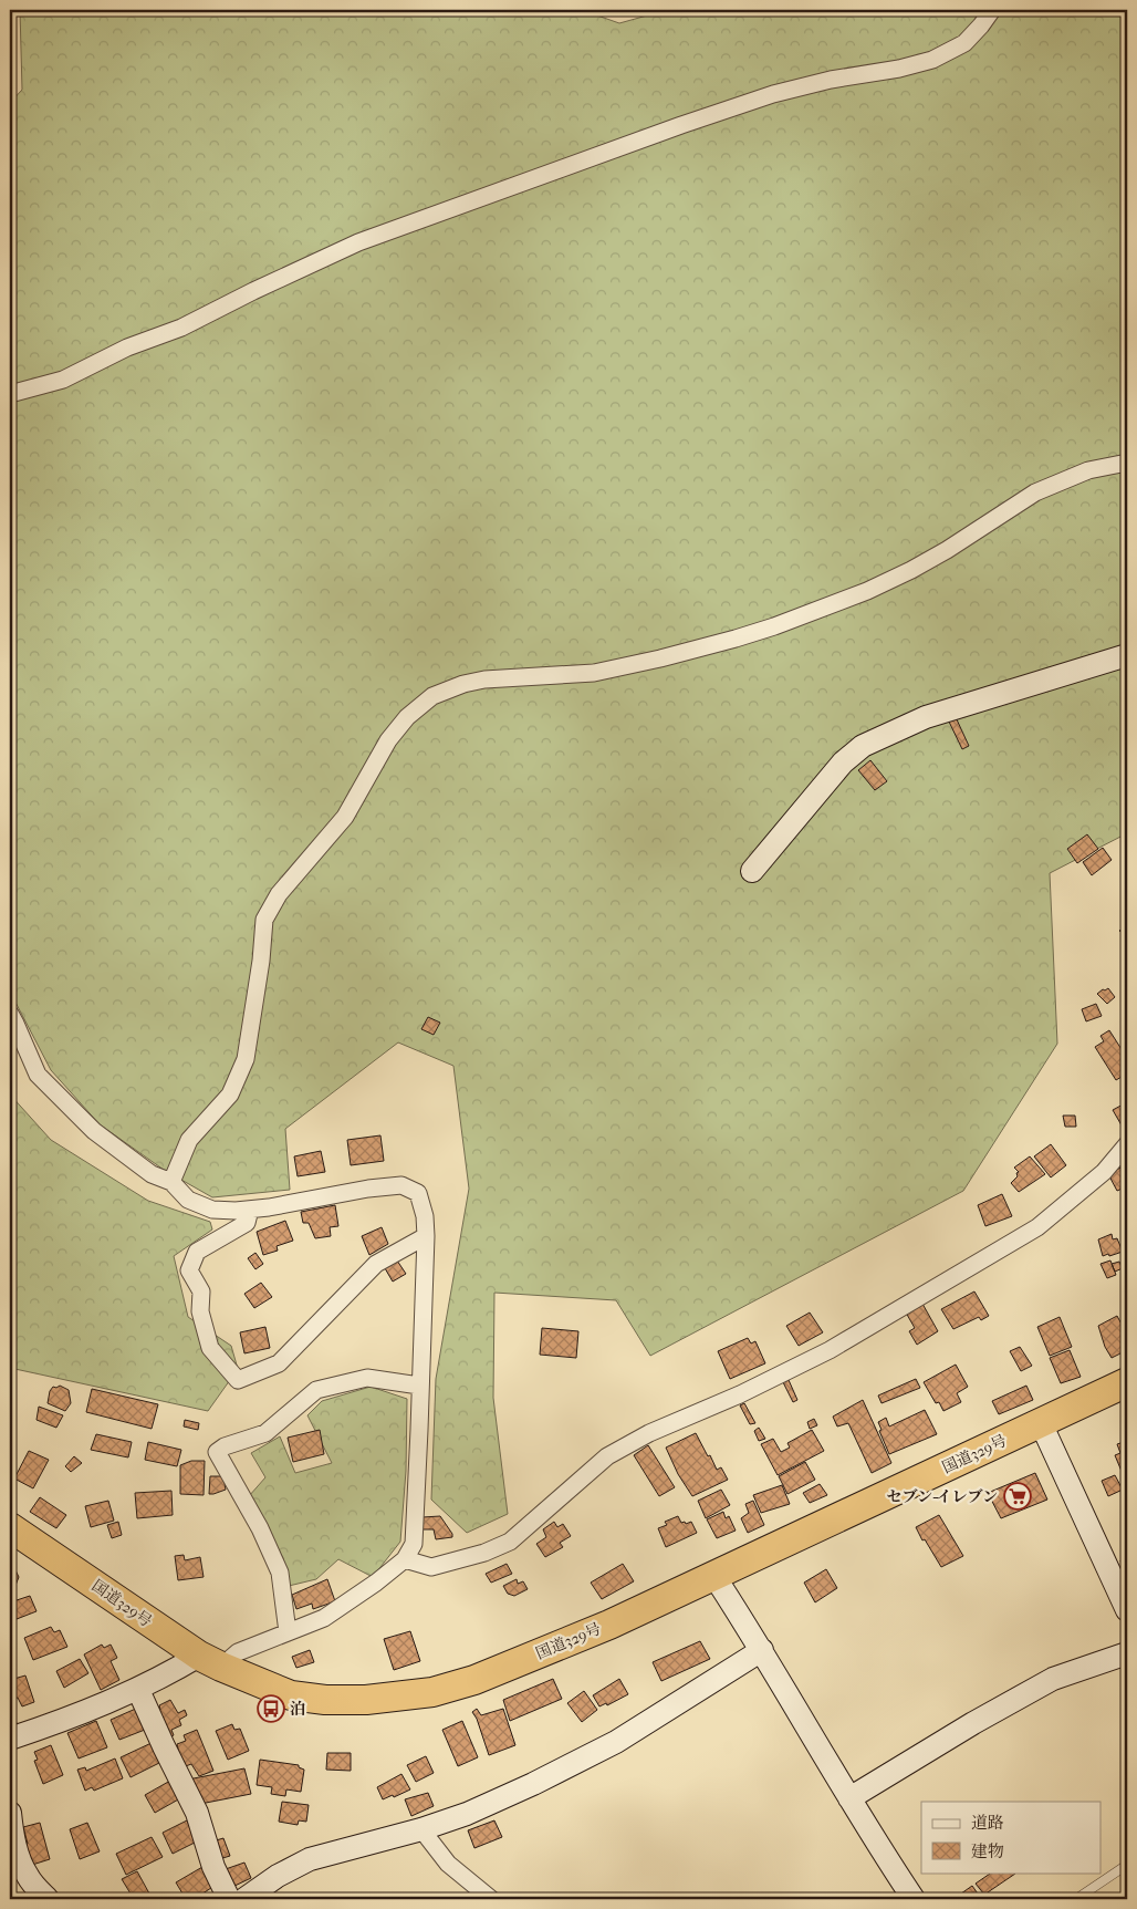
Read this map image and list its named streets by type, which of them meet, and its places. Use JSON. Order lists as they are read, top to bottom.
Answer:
{
  "streets": {
    "highway": ["国道329号"]
  },
  "places": {
    "supermarket": ["セブン-イレブン"],
    "bus stop": ["泊"]
  },
  "legend": ["道路", "建物"]
}
